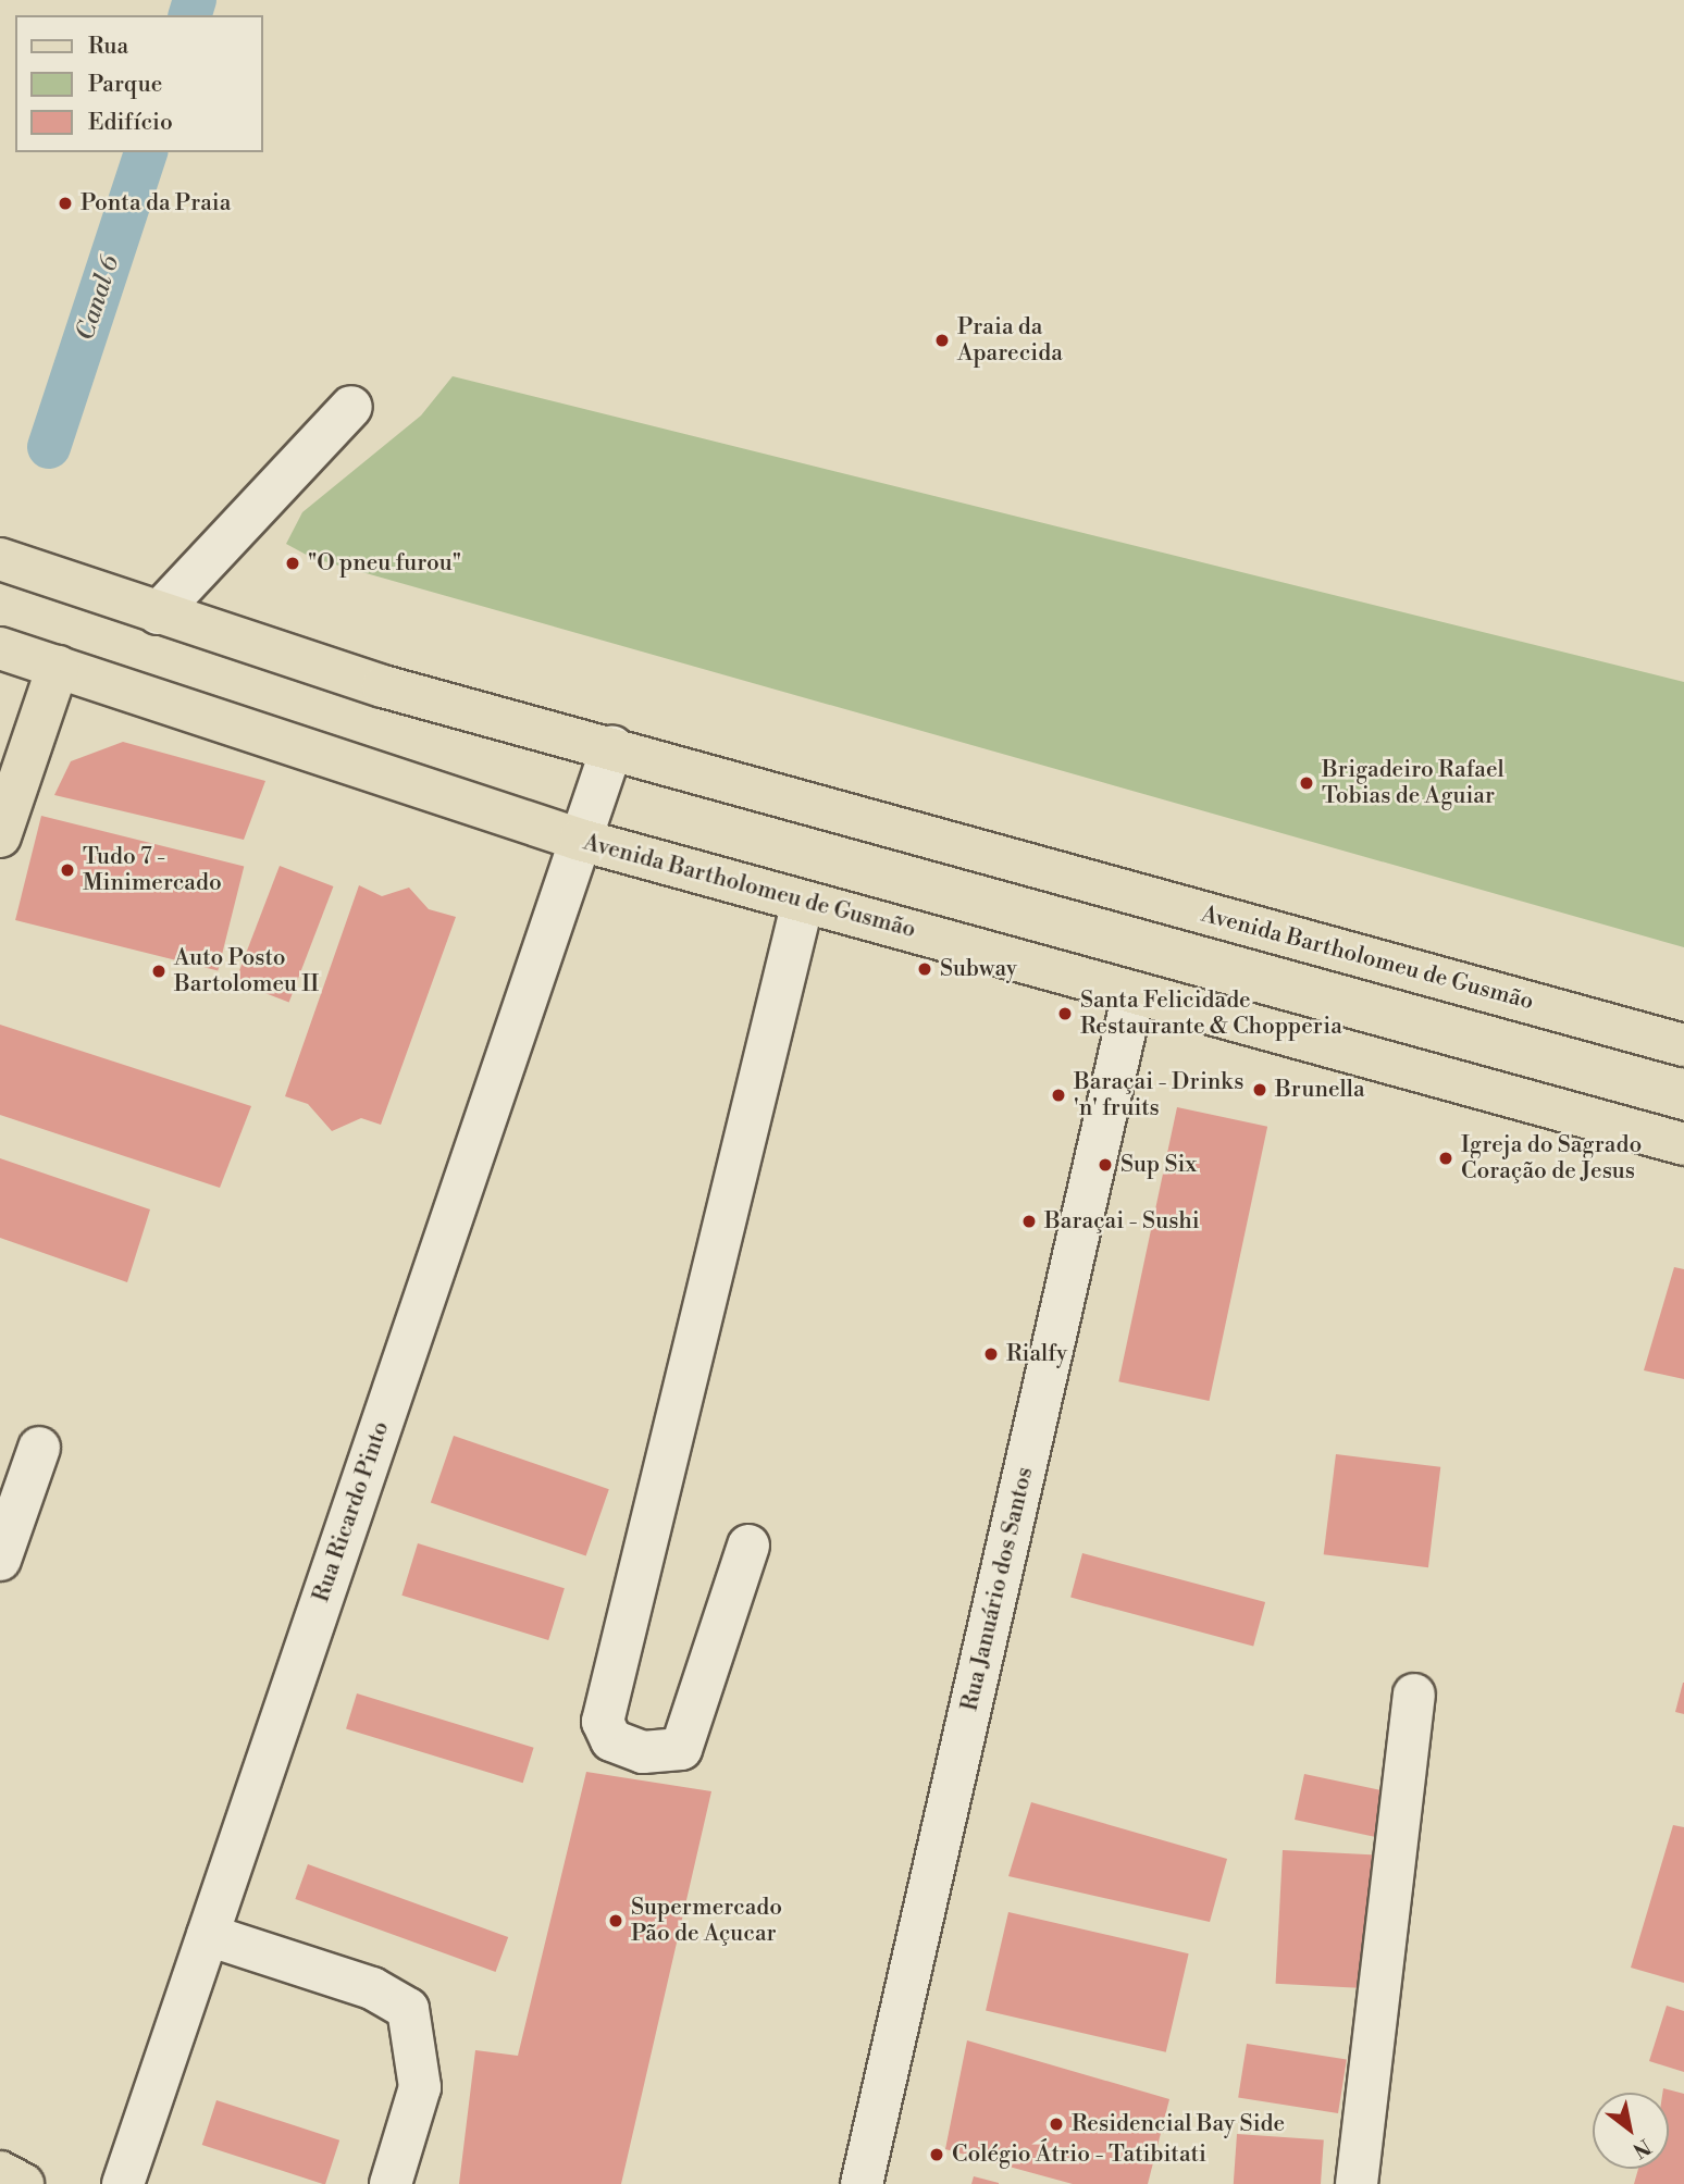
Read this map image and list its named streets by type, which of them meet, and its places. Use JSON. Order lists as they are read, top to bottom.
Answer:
{
  "streets": {
    "main road": ["Avenida Bartholomeu de Gusmão"],
    "street": ["Rua Ricardo Pinto", "Rua Januário dos Santos"]
  },
  "crossings": [
    ["Avenida Bartholomeu de Gusmão", "Rua Ricardo Pinto"],
    ["Avenida Bartholomeu de Gusmão", "Rua Januário dos Santos"]
  ],
  "water": ["Canal 6"],
  "places": [
    "Ponta da Praia",
    "Praia da Aparecida",
    "\"O pneu furou\"",
    "Brigadeiro Rafael Tobias de Aguiar",
    "Tudo 7 - Minimercado",
    "Subway",
    "Auto Posto Bartolomeu II",
    "Santa Felicidade Restaurante & Chopperia",
    "Brunella",
    "Baraçai - Drinks 'n' fruits",
    "Igreja do Sagrado Coração de Jesus",
    "Sup Six",
    "Baraçai - Sushi",
    "Rialfy",
    "Supermercado Pão de Açucar",
    "Residencial Bay Side",
    "Colégio Átrio - Tatibitati"
  ],
  "legend": ["Rua", "Parque", "Edifício"],
  "north": "bottom right"
}
